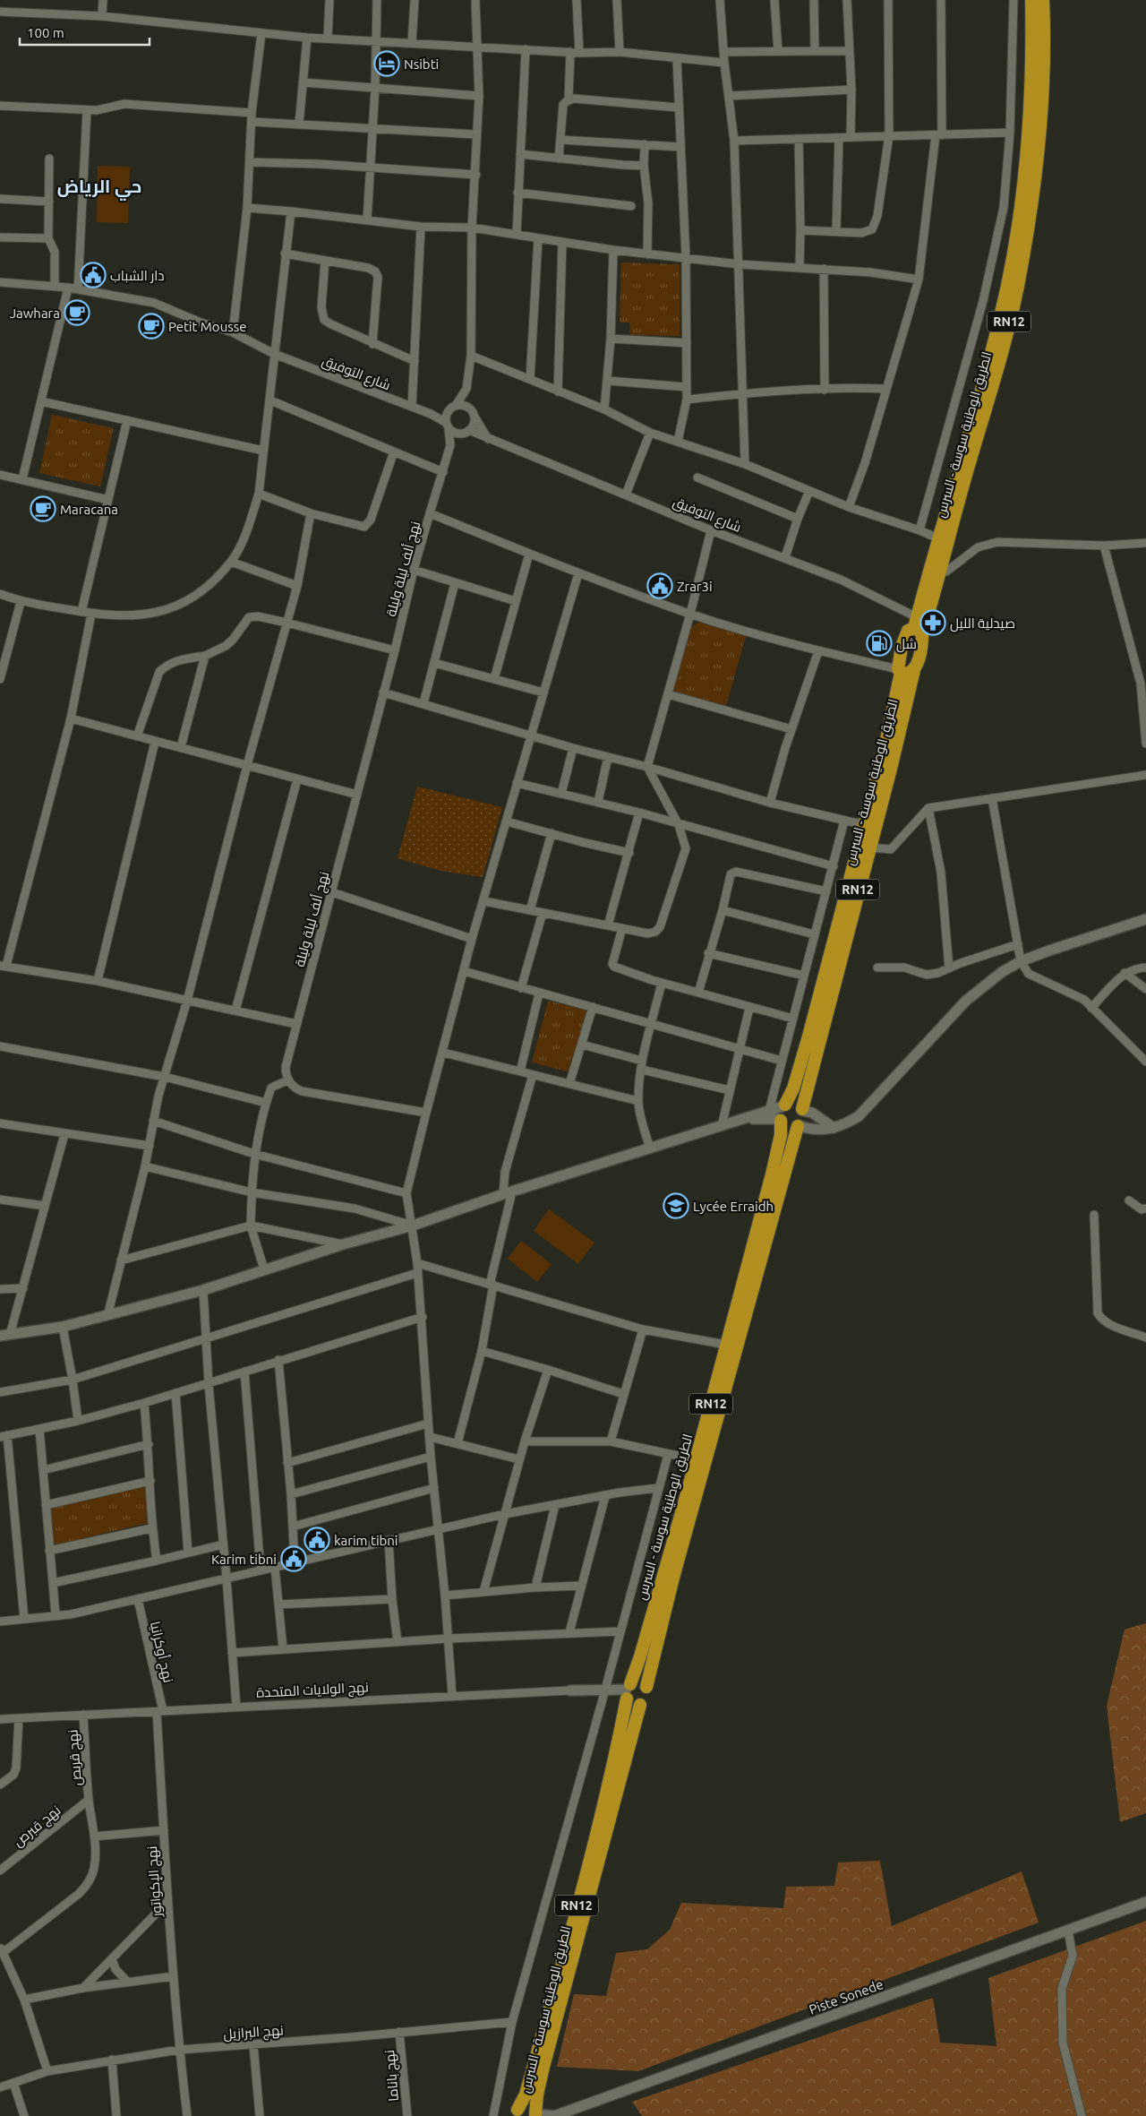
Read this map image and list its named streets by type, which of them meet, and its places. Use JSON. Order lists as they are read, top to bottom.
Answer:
{
  "streets": {
    "highway": ["RN12", "الطريق الوطنية سوسة - السرس"],
    "street": [
      "شارع التوفيق",
      "نهج ألف ليلة وليلة",
      "نهج أوكرانيا",
      "نهج الولايات المتحدة",
      "نهج قربص",
      "نهج قبرص",
      "نهج الإكواتور",
      "Piste Sonede",
      "نهج البرازيل",
      "نهج باناما"
    ]
  },
  "crossings": [
    ["RN12", "شارع التوفيق"],
    ["RN12", "الطريق الوطنية سوسة - السرس"],
    ["RN12", "نهج الولايات المتحدة"],
    ["شارع التوفيق", "الطريق الوطنية سوسة - السرس"],
    ["الطريق الوطنية سوسة - السرس", "نهج الولايات المتحدة"],
    ["نهج أوكرانيا", "نهج الولايات المتحدة"],
    ["نهج أوكرانيا", "نهج الإكواتور"],
    ["نهج الولايات المتحدة", "نهج قربص"],
    ["نهج الولايات المتحدة", "نهج الإكواتور"],
    ["نهج قربص", "نهج قبرص"],
    ["نهج الإكواتور", "نهج البرازيل"],
    ["نهج البرازيل", "نهج باناما"]
  ],
  "districts": ["حي الرياض"],
  "places": {
    "hotel": ["Nsibti"],
    "public building": [
      "دار الشباب",
      "Zrar3i",
      "karim tibni",
      "Karim tibni"
    ],
    "cafe": ["Jawhara", "Petit Mousse", "Maracana"],
    "pharmacy": ["صيدلية الليل"],
    "fuel station": ["شل"],
    "school or university": ["Lycée Erraidh"]
  },
  "scale_bar": "100 m"
}
